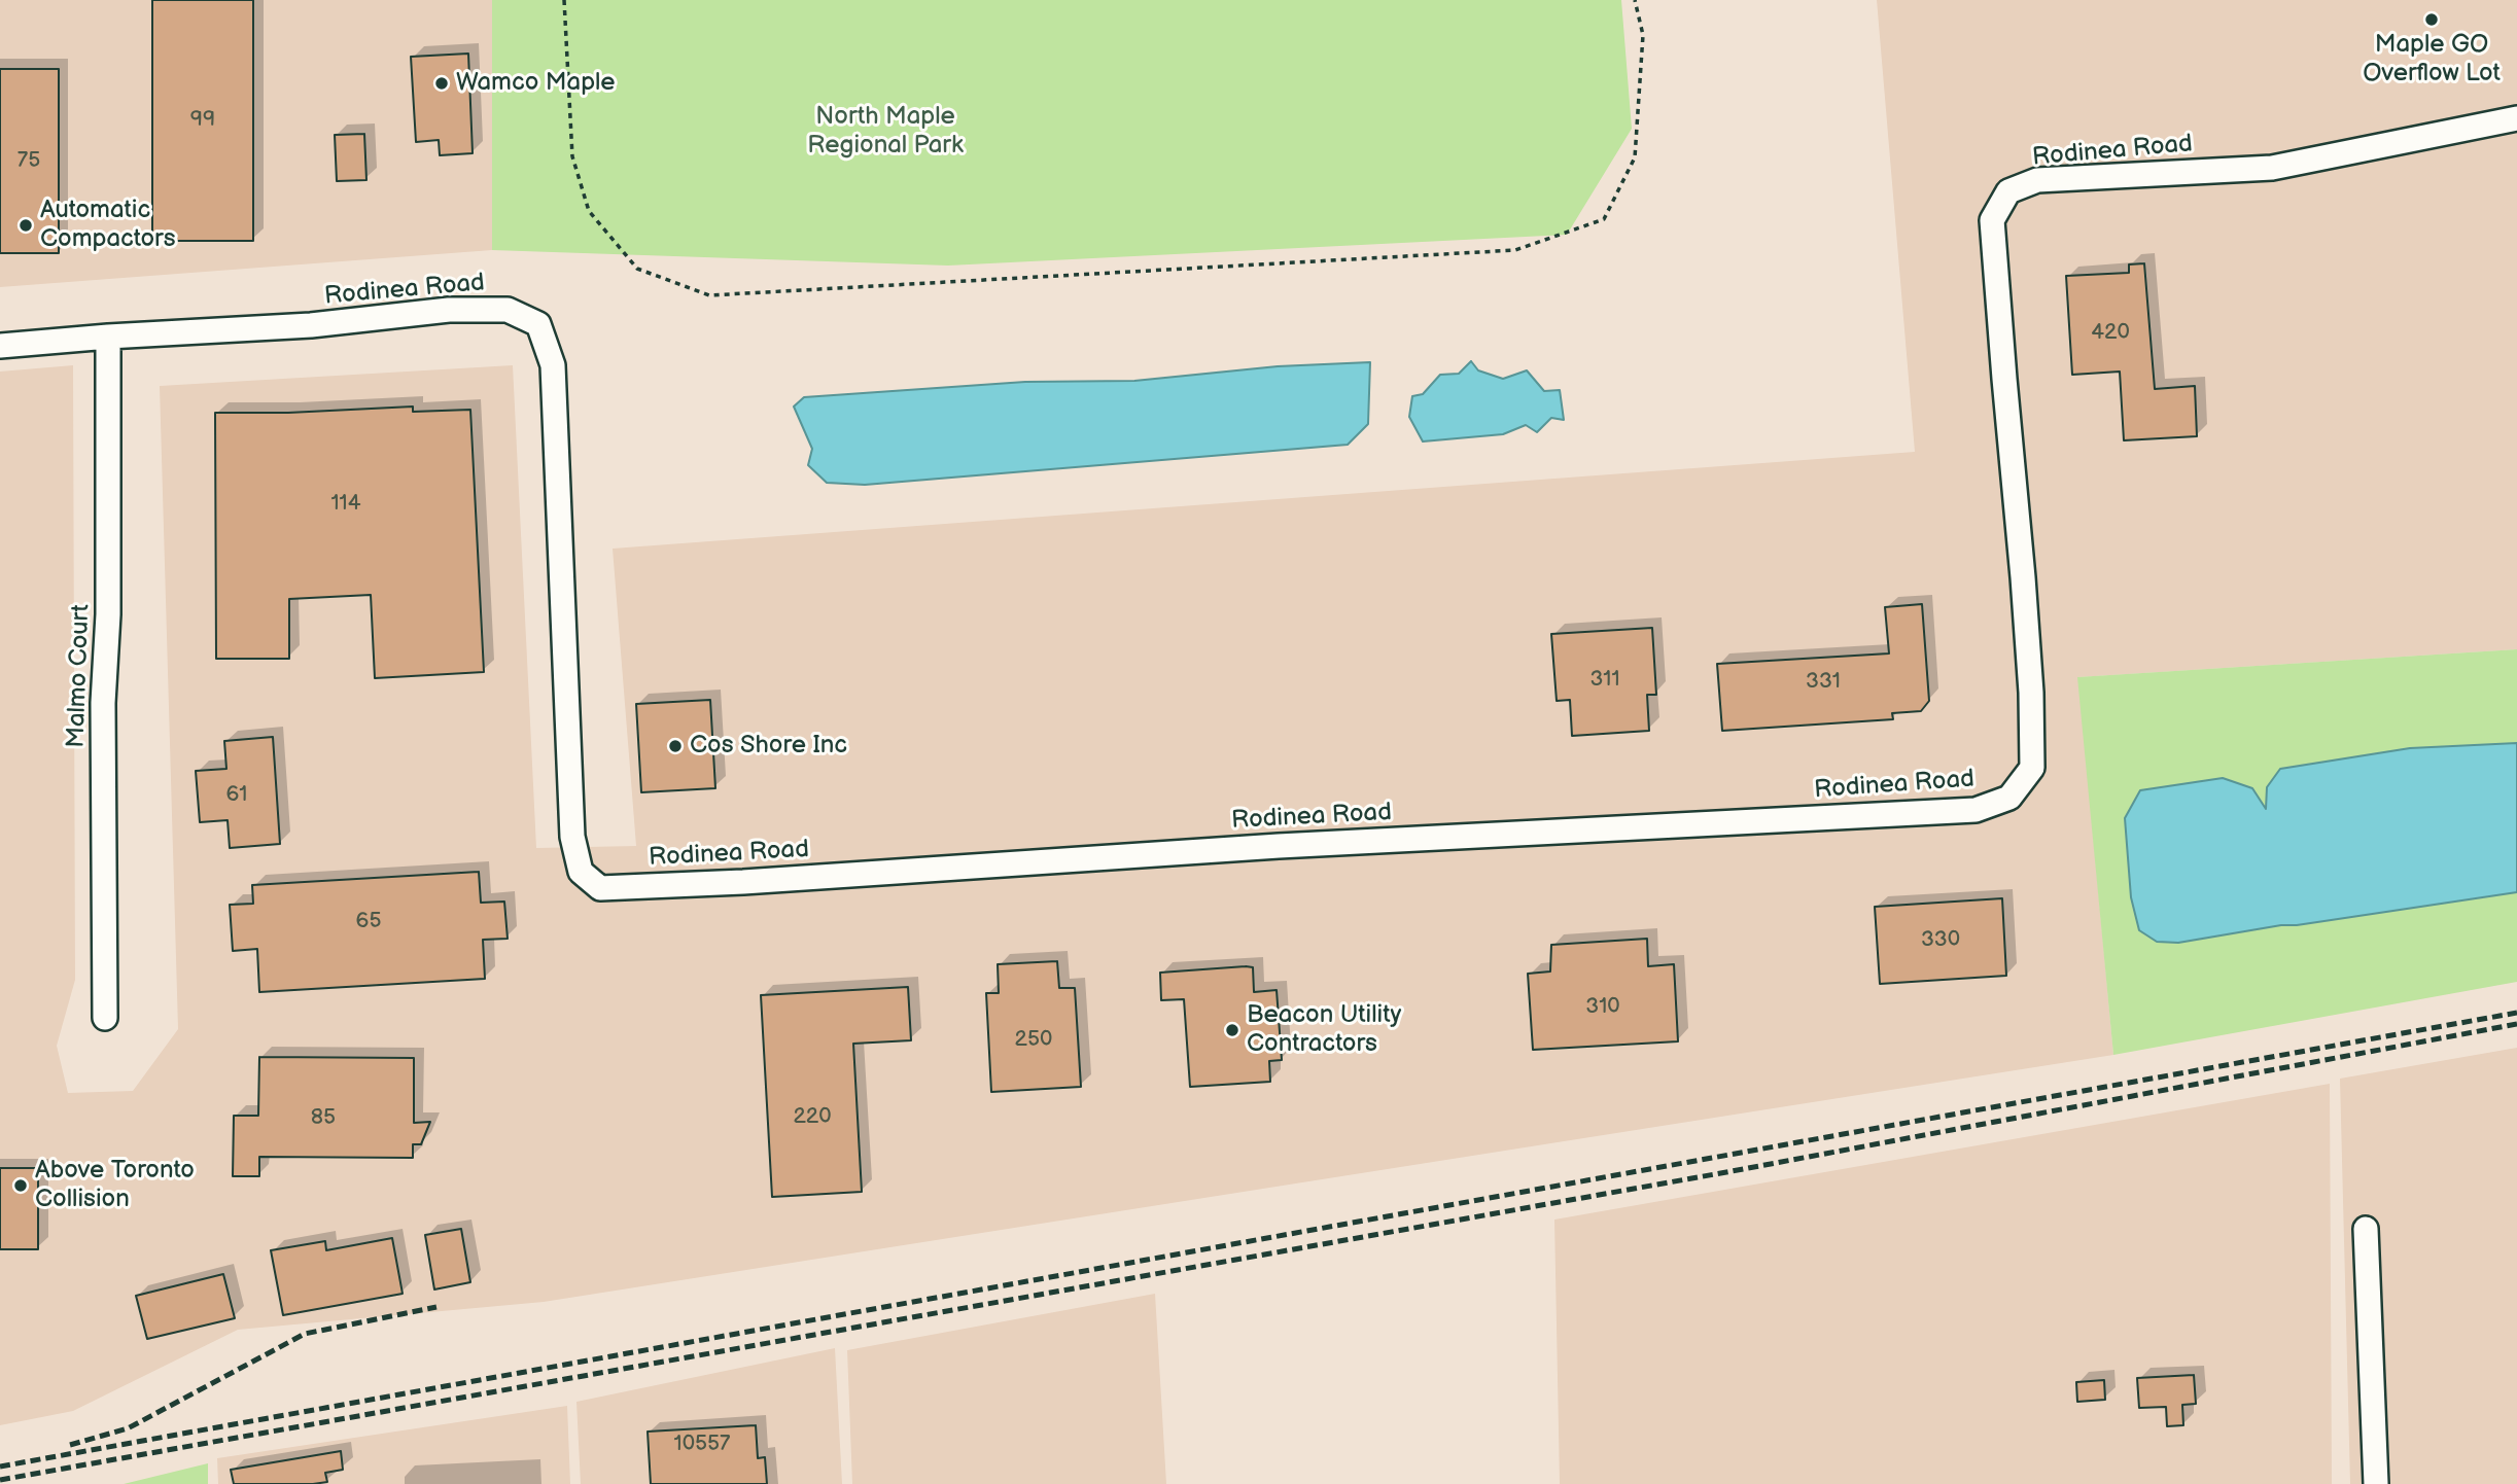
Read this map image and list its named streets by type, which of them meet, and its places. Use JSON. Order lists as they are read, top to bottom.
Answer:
{
  "streets": {
    "street": ["Rodinea Road", "Malmo Court"]
  },
  "crossings": [
    ["Rodinea Road", "Malmo Court"]
  ],
  "parks": ["North Maple Regional Park"],
  "places": [
    "Maple GO Overflow Lot",
    "Wamco Maple",
    "Automatic Compactors",
    "Cos Shore Inc",
    "Beacon Utility Contractors",
    "Above Toronto Collision"
  ],
  "house_numbers": [
    "99",
    "75",
    "420",
    "114",
    "311",
    "331",
    "61",
    "65",
    "330",
    "310",
    "250",
    "220",
    "85",
    "10557"
  ]
}
